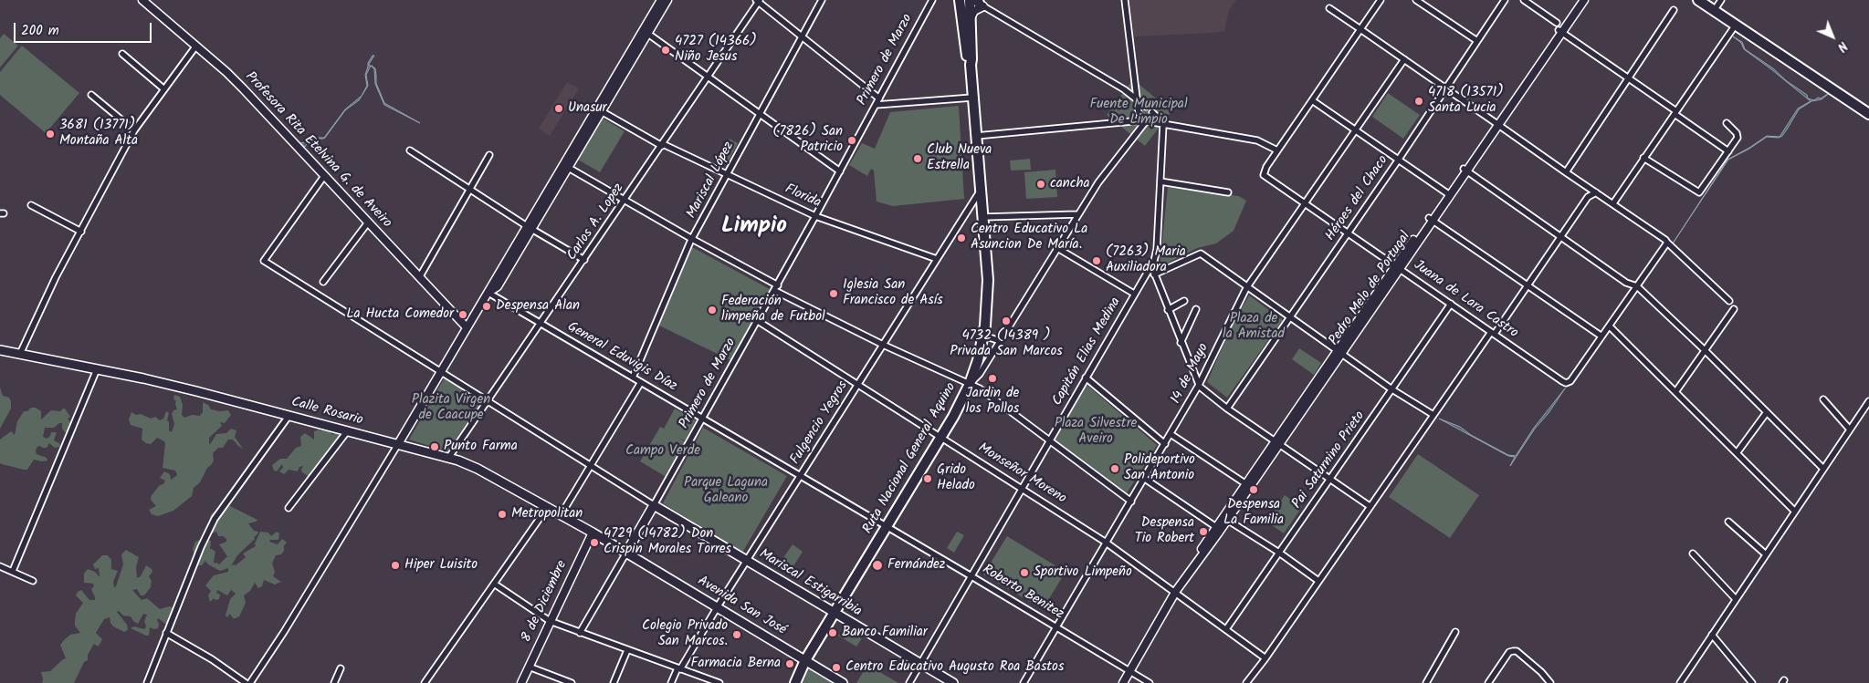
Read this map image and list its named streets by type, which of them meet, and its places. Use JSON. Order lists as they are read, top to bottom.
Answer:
{
  "streets": {
    "highway": ["Ruta Nacional General Aquino"],
    "main road": [
      "Primero de Marzo",
      "Calle Rosario",
      "Mariscal Estigarribia",
      "Avenida San José"
    ],
    "street": [
      "Profesora Rita Etelvina G. de Aveiro",
      "Mariscal López",
      "Florida",
      "Héroes del Chaco",
      "Carlos A. Lopez",
      "Pedro Melo de Portugal",
      "Juana de Lara Castro",
      "Capitán Elias Medina",
      "General Eduvigis Díaz",
      "14 de Mayo",
      "Fulgencio Yegros",
      "Pai Saturnino Prieto",
      "Monseñor Moreno",
      "Roberto Benitez",
      "8 de Diciembre"
    ]
  },
  "crossings": [
    ["Primero de Marzo", "Florida"],
    ["Primero de Marzo", "General Eduvigis Díaz"],
    ["Primero de Marzo", "Calle Rosario"],
    ["Primero de Marzo", "Monseñor Moreno"],
    ["Primero de Marzo", "Mariscal Estigarribia"],
    ["Primero de Marzo", "Avenida San José"],
    ["Mariscal López", "Florida"],
    ["Mariscal López", "General Eduvigis Díaz"],
    ["Florida", "Carlos A. Lopez"],
    ["Florida", "Fulgencio Yegros"],
    ["Héroes del Chaco", "Juana de Lara Castro"],
    ["Carlos A. Lopez", "General Eduvigis Díaz"],
    ["Carlos A. Lopez", "Calle Rosario"],
    ["Pedro Melo de Portugal", "Juana de Lara Castro"],
    ["Pedro Melo de Portugal", "Monseñor Moreno"],
    ["Pedro Melo de Portugal", "Roberto Benitez"],
    ["Juana de Lara Castro", "14 de Mayo"],
    ["Juana de Lara Castro", "Pai Saturnino Prieto"],
    ["Capitán Elias Medina", "Monseñor Moreno"],
    ["Capitán Elias Medina", "Mariscal Estigarribia"],
    ["Capitán Elias Medina", "Roberto Benitez"],
    ["General Eduvigis Díaz", "Fulgencio Yegros"],
    ["General Eduvigis Díaz", "Ruta Nacional General Aquino"],
    ["General Eduvigis Díaz", "Roberto Benitez"],
    ["14 de Mayo", "Monseñor Moreno"],
    ["14 de Mayo", "Roberto Benitez"],
    ["Calle Rosario", "8 de Diciembre"],
    ["Calle Rosario", "Avenida San José"],
    ["Fulgencio Yegros", "Ruta Nacional General Aquino"],
    ["Fulgencio Yegros", "Monseñor Moreno"],
    ["Fulgencio Yegros", "Mariscal Estigarribia"],
    ["Fulgencio Yegros", "Avenida San José"],
    ["Ruta Nacional General Aquino", "Monseñor Moreno"],
    ["Ruta Nacional General Aquino", "Mariscal Estigarribia"],
    ["Ruta Nacional General Aquino", "Roberto Benitez"],
    ["Ruta Nacional General Aquino", "Avenida San José"],
    ["Pai Saturnino Prieto", "Monseñor Moreno"]
  ],
  "districts": ["Limpio"],
  "parks": [
    "Fuente Municipal De Limpio",
    "Plaza de la Amistad",
    "Plazita Virgen de Caacupe",
    "Plaza Silvestre Aveiro",
    "Campo Verde",
    "Parque Laguna Galeano"
  ],
  "places": [
    "4727 (14366) Niño Jesus",
    "4718 (13571) Santa Lucia",
    "Unasur",
    "3681 (13771) Montaña Alta",
    "(7826) San Patricio",
    "Club Nueva Estrella",
    "cancha",
    "Centro Educativo La Asuncion De María.",
    "(7263) Maria Auxiliadora",
    "Iglesia San Francisco de Asís",
    "Despensa Alan",
    "Federación limpeña de Futbol",
    "La Hucta Comedor",
    "4732 (14389 ) Privada San Marcos",
    "Jardin de los Pollos",
    "Punto Farma",
    "Polideportivo San Antonio",
    "Grido Helado",
    "Despensa La Familia",
    "Metropolitan",
    "Despensa Tio Robert",
    "4729 (14782) Don Crispin Morales Torres",
    "Hiper Luisito",
    "Fernández",
    "Sportivo Limpeño",
    "Banco Familiar",
    "Colegio Privado San Marcos.",
    "Farmacia Berna",
    "Centro Educativo Augusto Roa Bastos"
  ],
  "scale_bar": "200 m",
  "north": "bottom right"
}
